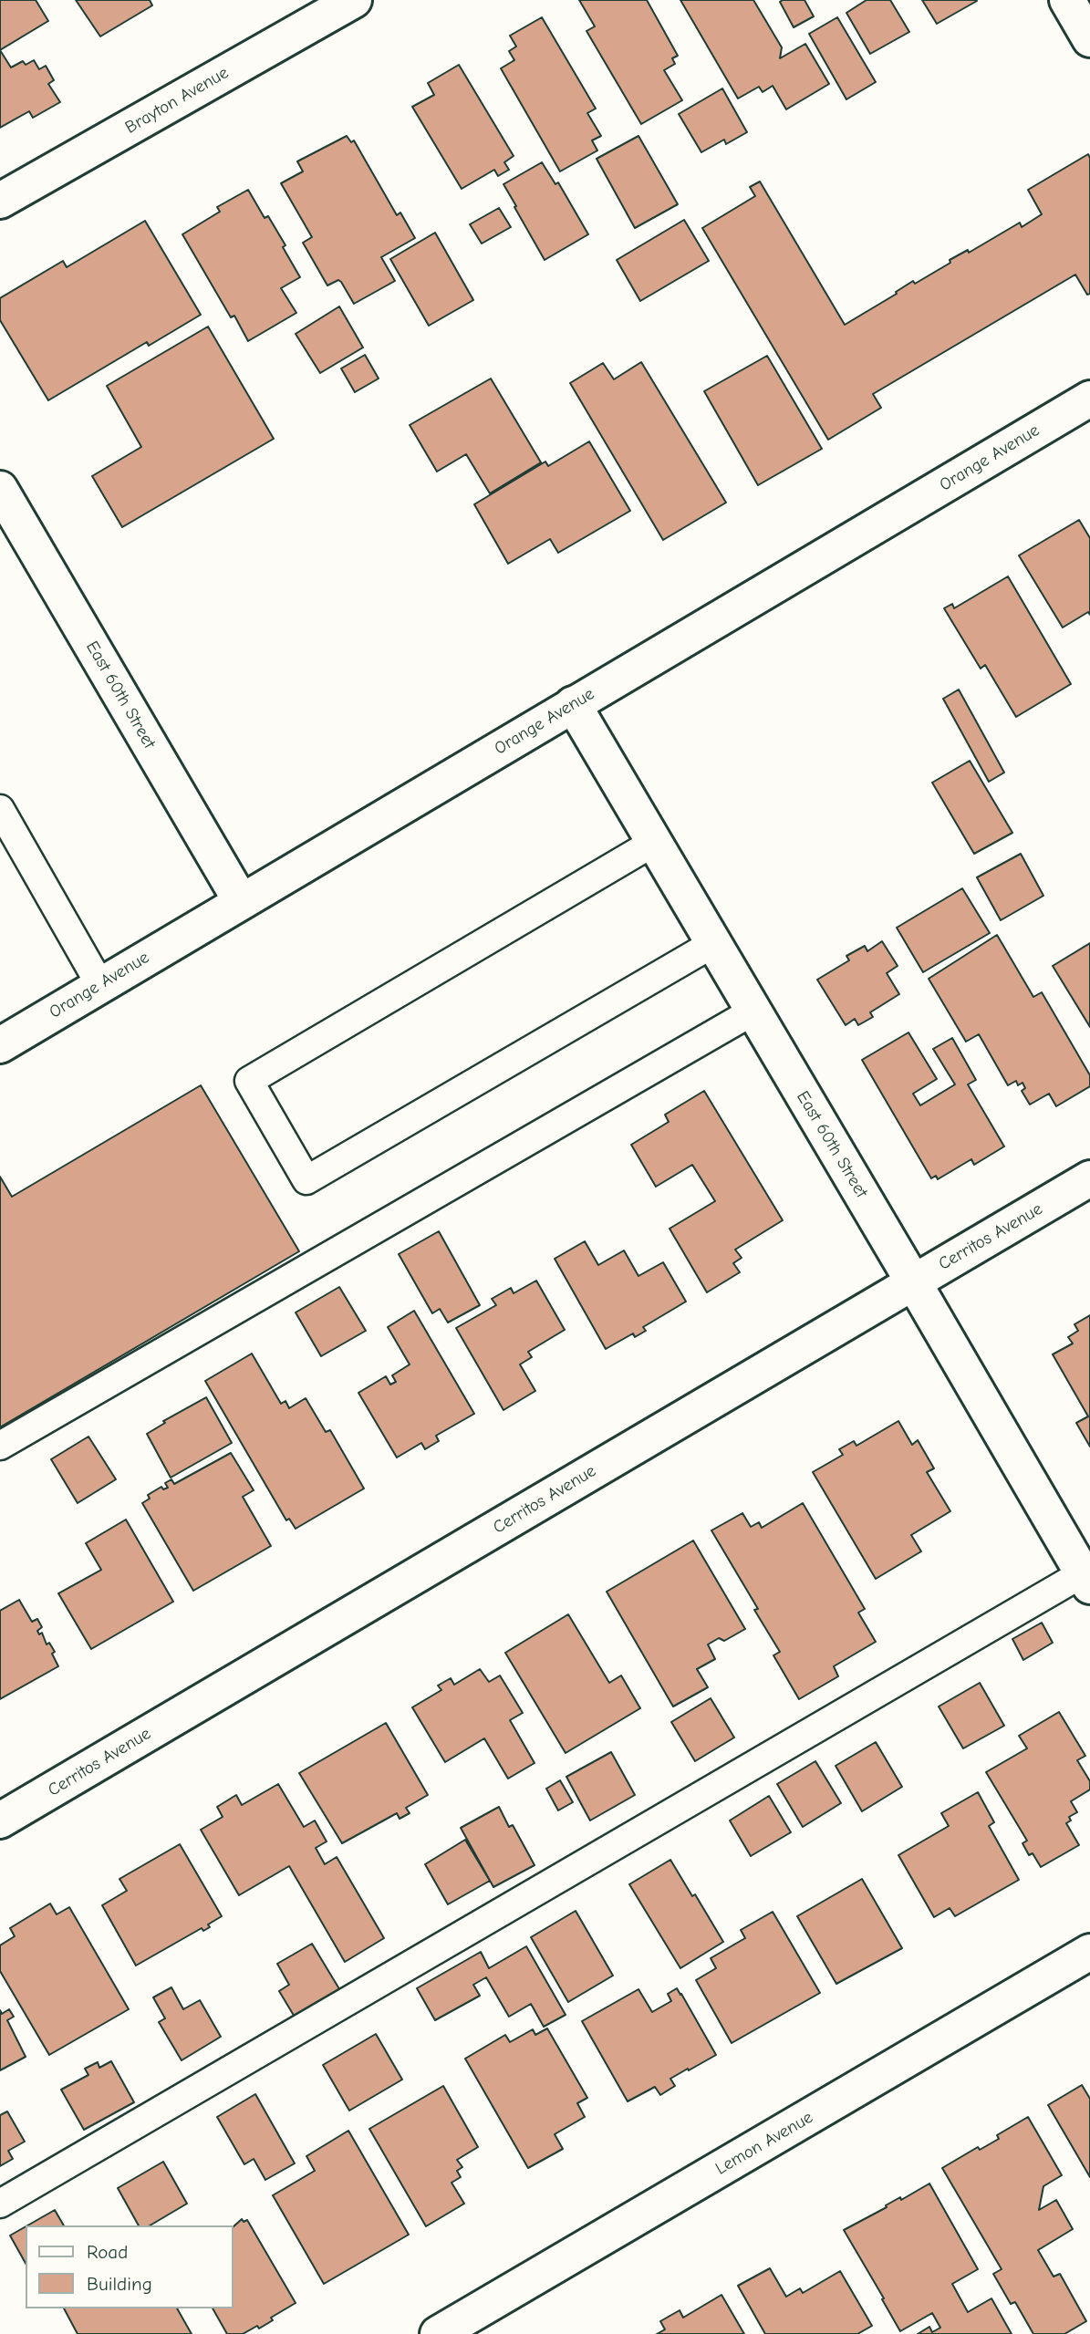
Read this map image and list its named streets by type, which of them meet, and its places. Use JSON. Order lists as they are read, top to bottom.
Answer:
{
  "streets": {
    "street": [
      "Brayton Avenue",
      "Orange Avenue",
      "East 60th Street",
      "Cerritos Avenue",
      "Lemon Avenue"
    ]
  },
  "crossings": [
    ["Orange Avenue", "East 60th Street"],
    ["East 60th Street", "Cerritos Avenue"]
  ],
  "legend": ["Road", "Building"]
}
